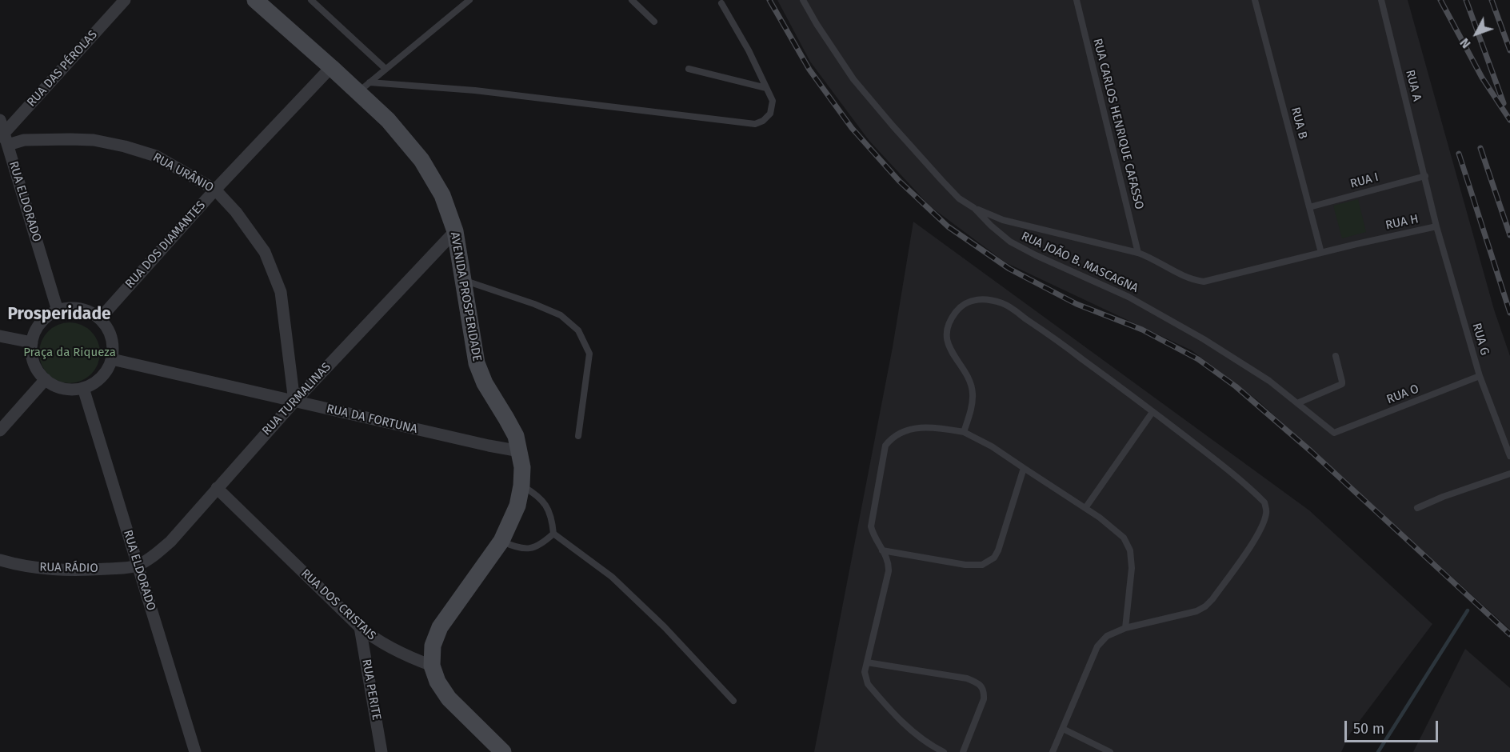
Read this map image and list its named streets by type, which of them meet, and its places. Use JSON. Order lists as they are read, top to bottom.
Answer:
{
  "streets": {
    "main road": ["AVENIDA PROSPERIDADE"],
    "street": [
      "RUA DAS PÉROLAS",
      "RUA URÂNIO",
      "RUA ELDORADO",
      "RUA DOS DIAMANTES",
      "RUA TURMALINAS",
      "RUA DA FORTUNA",
      "RUA RÁDIO",
      "RUA DOS CRISTAIS",
      "RUA PERITE"
    ],
    "lane": [
      "RUA A",
      "RUA B",
      "RUA CARLOS HENRIQUE CAFASSO",
      "RUA I",
      "RUA H",
      "RUA JOÃO B. MASCAGNA",
      "RUA G",
      "RUA O"
    ]
  },
  "crossings": [
    ["RUA DAS PÉROLAS", "RUA URÂNIO"],
    ["RUA DAS PÉROLAS", "RUA ELDORADO"],
    ["RUA A", "RUA I"],
    ["RUA A", "RUA H"],
    ["RUA B", "RUA I"],
    ["RUA B", "RUA H"],
    ["RUA CARLOS HENRIQUE CAFASSO", "RUA H"],
    ["RUA URÂNIO", "RUA ELDORADO"],
    ["RUA URÂNIO", "RUA DOS DIAMANTES"],
    ["RUA URÂNIO", "RUA TURMALINAS"],
    ["RUA URÂNIO", "RUA DA FORTUNA"],
    ["RUA I", "RUA H"],
    ["RUA ELDORADO", "RUA DOS DIAMANTES"],
    ["RUA ELDORADO", "RUA TURMALINAS"],
    ["RUA ELDORADO", "RUA DA FORTUNA"],
    ["RUA ELDORADO", "RUA RÁDIO"],
    ["RUA H", "RUA JOÃO B. MASCAGNA"],
    ["RUA H", "RUA G"],
    ["RUA DOS DIAMANTES", "AVENIDA PROSPERIDADE"],
    ["RUA DOS DIAMANTES", "RUA DA FORTUNA"],
    ["RUA JOÃO B. MASCAGNA", "RUA O"],
    ["AVENIDA PROSPERIDADE", "RUA TURMALINAS"],
    ["AVENIDA PROSPERIDADE", "RUA DA FORTUNA"],
    ["AVENIDA PROSPERIDADE", "RUA DOS CRISTAIS"],
    ["RUA G", "RUA O"],
    ["RUA TURMALINAS", "RUA DA FORTUNA"],
    ["RUA TURMALINAS", "RUA RÁDIO"],
    ["RUA TURMALINAS", "RUA DOS CRISTAIS"],
    ["RUA DOS CRISTAIS", "RUA PERITE"]
  ],
  "districts": ["Prosperidade"],
  "parks": ["Praça da Riqueza"],
  "scale_bar": "50 m",
  "north": "bottom left"
}
